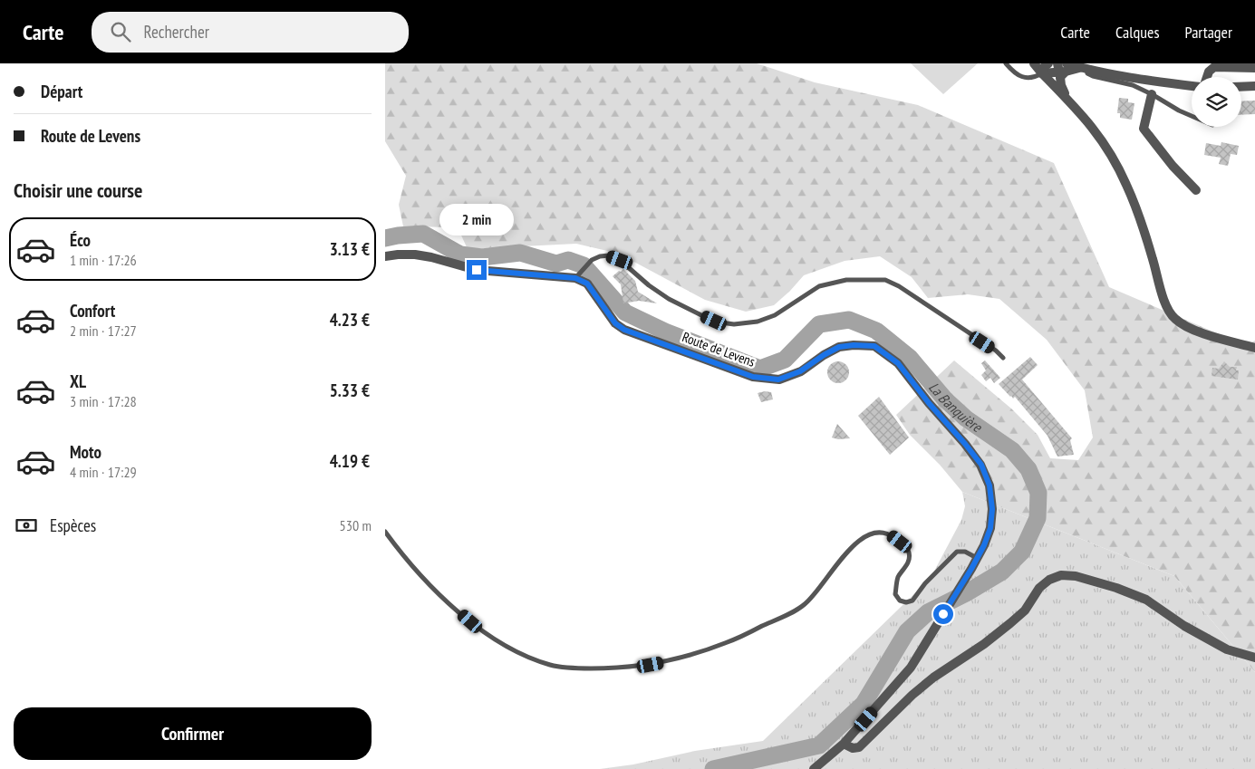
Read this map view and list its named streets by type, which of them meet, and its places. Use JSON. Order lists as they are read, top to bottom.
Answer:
{
  "streets": {
    "street": ["Route de Levens"]
  },
  "water": ["La Banquière"],
  "page": {
    "header": "Carte",
    "search": "Rechercher",
    "nav": ["Carte", "Calques", "Partager"],
    "banner": ["Départ", "Route de Levens"],
    "heading": "Choisir une course",
    "bubble": "2 min",
    "list": [
      {
        "name": "Éco",
        "note": "1 min · 17:26",
        "value": "3.13 €"
      },
      {
        "name": "Confort",
        "note": "2 min · 17:27",
        "value": "4.23 €"
      },
      {
        "name": "XL",
        "note": "3 min · 17:28",
        "value": "5.33 €"
      },
      {
        "name": "Moto",
        "note": "4 min · 17:29",
        "value": "4.19 €"
      }
    ],
    "pay": ["Espèces", "530 m"],
    "buttons": "Confirmer"
  }
}
